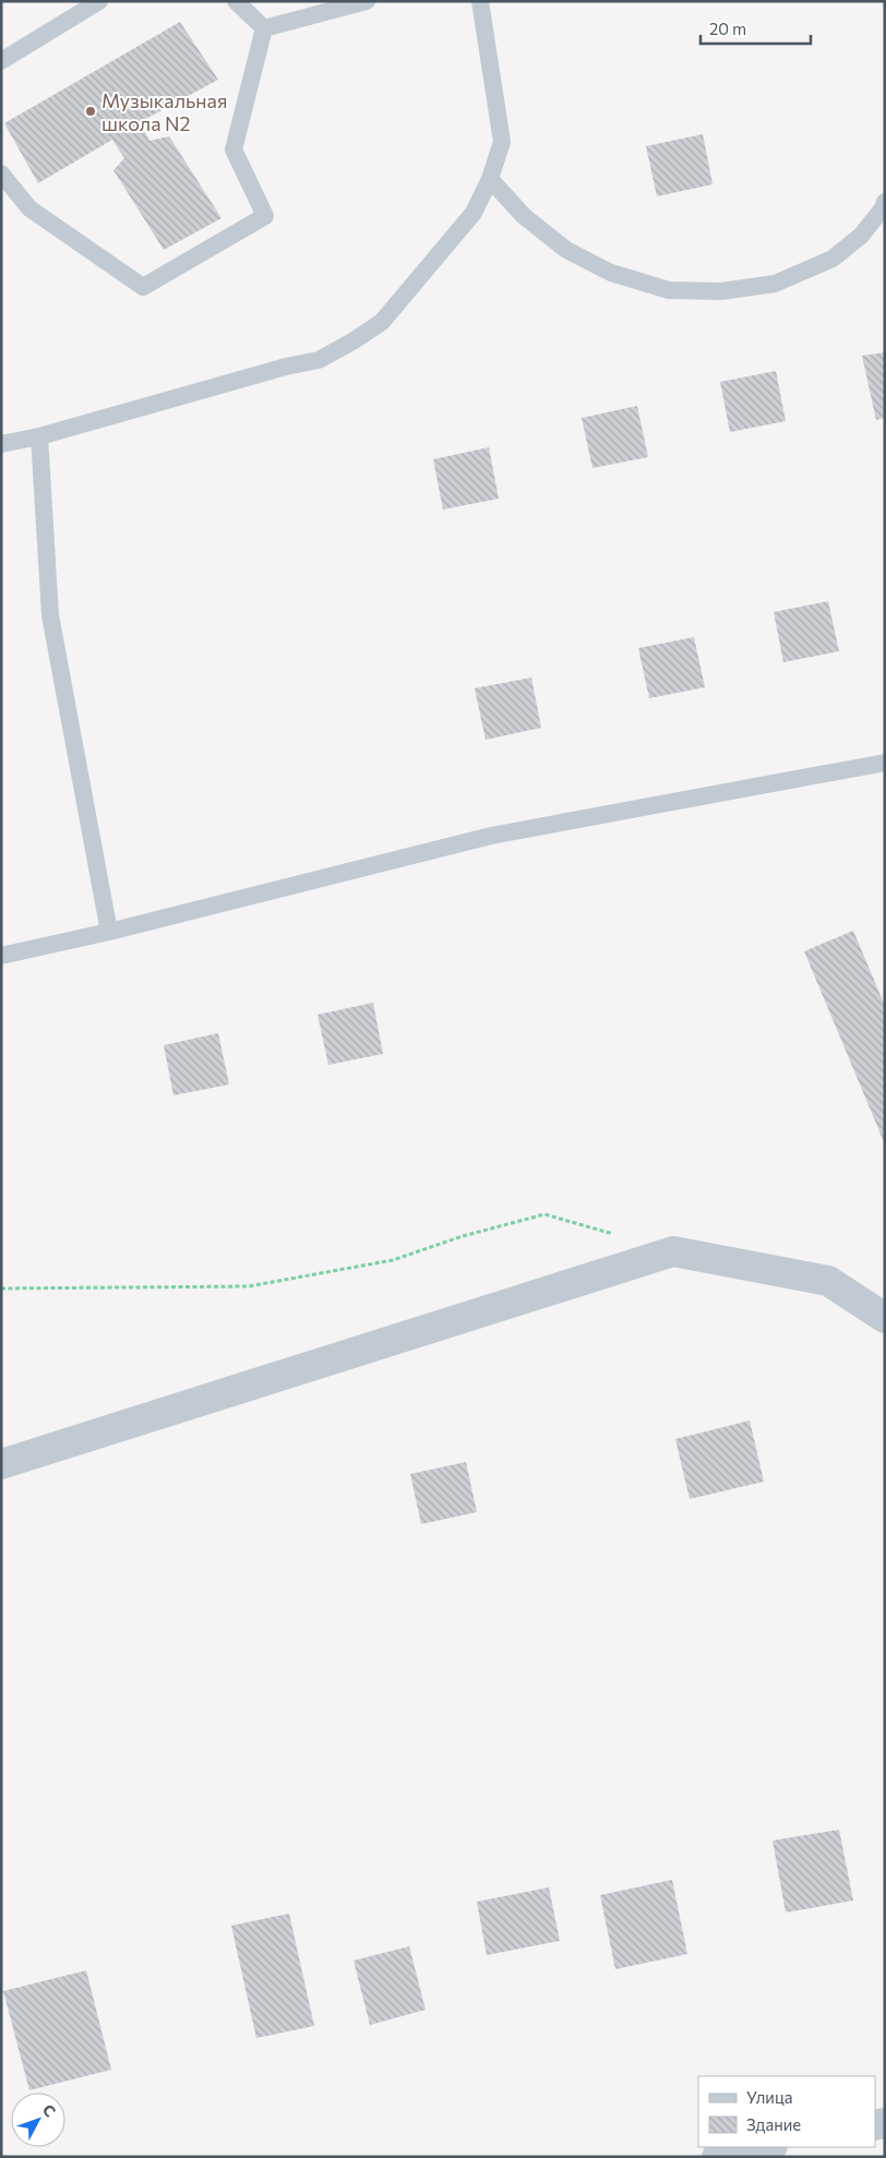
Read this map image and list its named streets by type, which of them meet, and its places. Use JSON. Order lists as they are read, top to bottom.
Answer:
{
  "places": ["Музыкальная школа N2"],
  "legend": ["Улица", "Здание"],
  "scale_bar": "20 m",
  "north": "top right"
}
